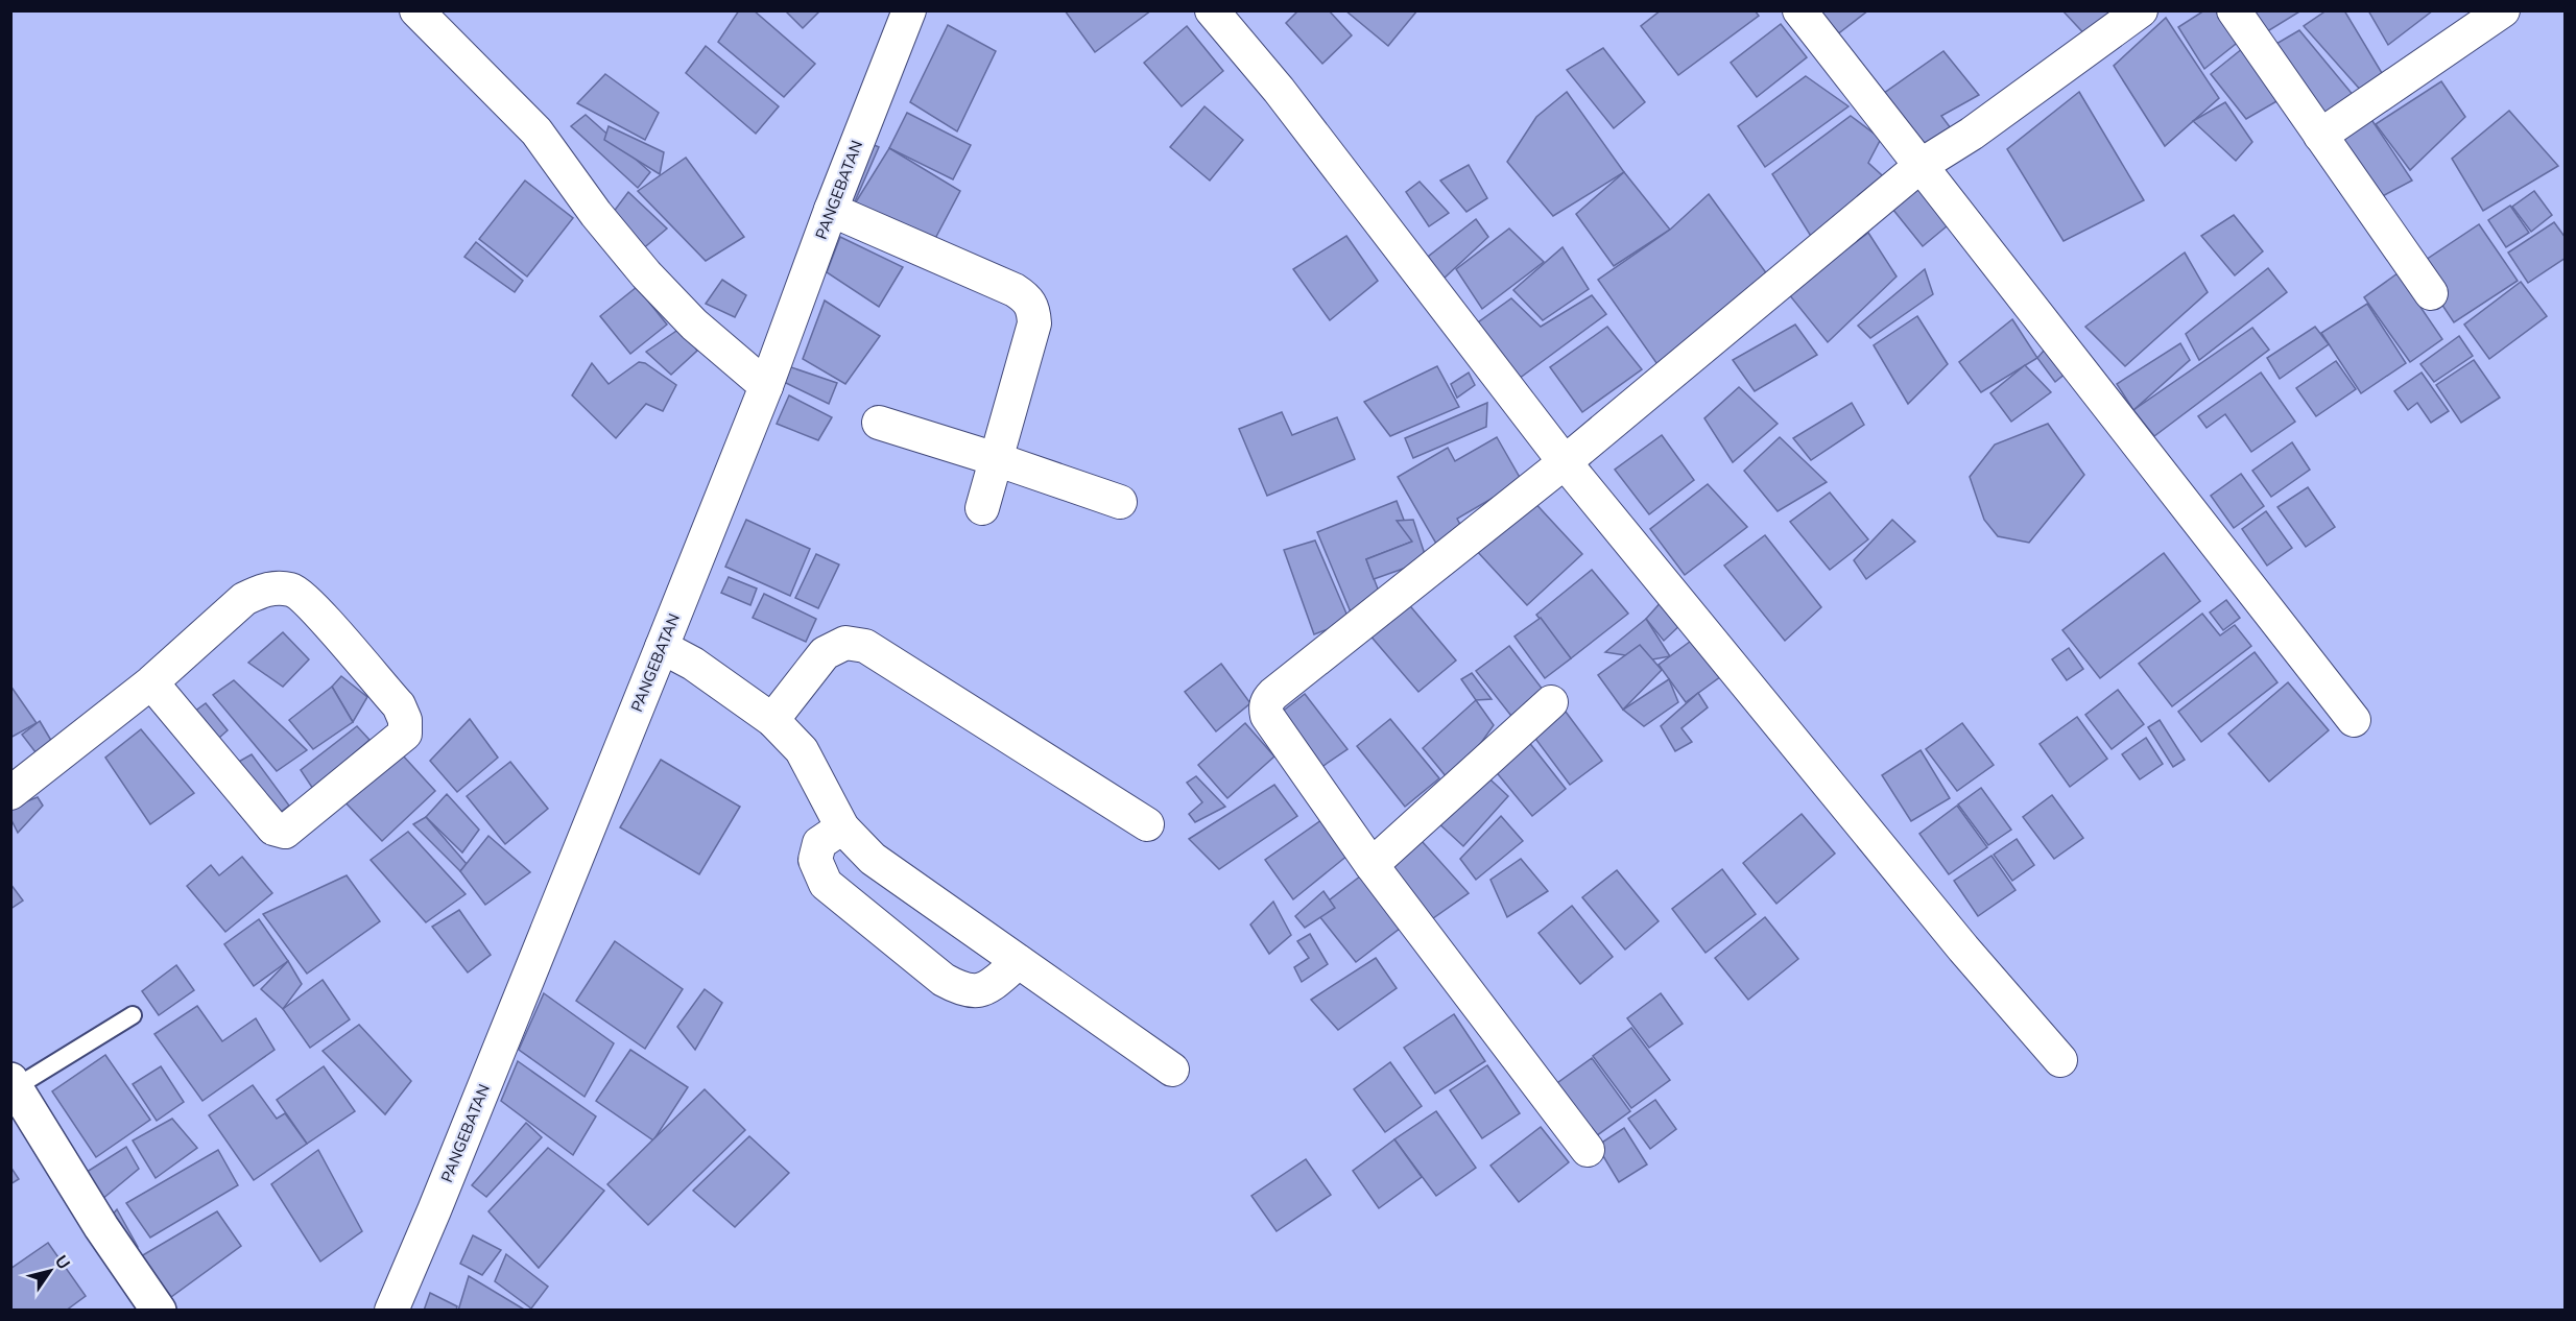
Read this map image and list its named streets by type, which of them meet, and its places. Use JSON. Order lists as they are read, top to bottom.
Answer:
{
  "streets": {
    "street": ["PANGEBATAN"]
  },
  "north": "top right"
}
